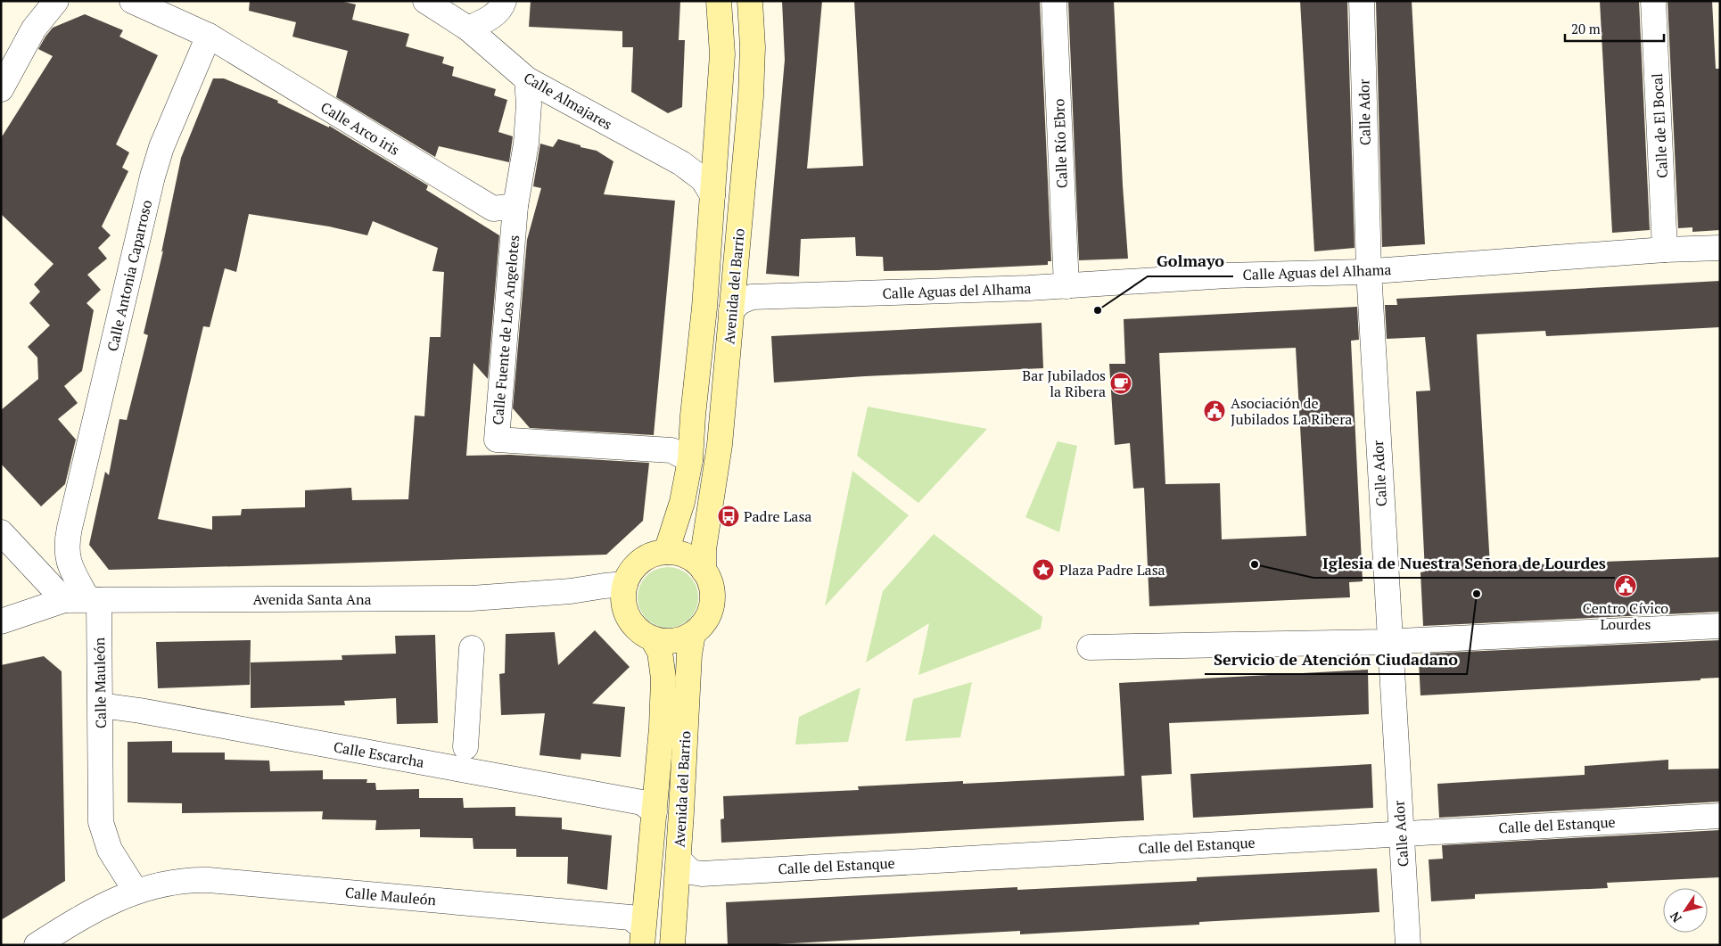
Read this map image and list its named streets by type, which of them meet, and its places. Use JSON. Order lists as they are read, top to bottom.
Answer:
{
  "streets": {
    "street": [
      "Calle Almajares",
      "Calle Ador",
      "Calle de El Bocal",
      "Calle Arco iris",
      "Calle Río Ebro",
      "Calle Aguas del Alhama",
      "Calle Antonia Caparroso",
      "Avenida del Barrio",
      "Calle Fuente de Los Angelotes",
      "Avenida Santa Ana",
      "Calle Mauleón",
      "Calle Escarcha",
      "Calle del Estanque"
    ]
  },
  "crossings": [
    ["Calle Almajares", "Avenida del Barrio"],
    ["Calle Almajares", "Calle Fuente de Los Angelotes"],
    ["Calle Ador", "Calle Aguas del Alhama"],
    ["Calle Ador", "Calle del Estanque"],
    ["Calle de El Bocal", "Calle Aguas del Alhama"],
    ["Calle Arco iris", "Calle Antonia Caparroso"],
    ["Calle Arco iris", "Calle Fuente de Los Angelotes"],
    ["Calle Río Ebro", "Calle Aguas del Alhama"],
    ["Calle Aguas del Alhama", "Avenida del Barrio"],
    ["Calle Antonia Caparroso", "Avenida Santa Ana"],
    ["Calle Antonia Caparroso", "Calle Mauleón"],
    ["Avenida del Barrio", "Calle Fuente de Los Angelotes"],
    ["Avenida del Barrio", "Avenida Santa Ana"],
    ["Avenida del Barrio", "Calle Mauleón"],
    ["Avenida del Barrio", "Calle Escarcha"],
    ["Avenida del Barrio", "Calle del Estanque"],
    ["Avenida Santa Ana", "Calle Mauleón"],
    ["Calle Mauleón", "Calle Escarcha"]
  ],
  "places": {
    "other": ["Golmayo", "Iglesia de Nuestra Señora de Lourdes", "Servicio de Atención Ciudadano"],
    "cafe": ["Bar Jubilados la Ribera"],
    "public building": ["Asociación de Jubilados La Ribera", "Centro Cívico Lourdes"],
    "bus stop": ["Padre Lasa"],
    "place": ["Plaza Padre Lasa"]
  },
  "scale_bar": "20 m",
  "north": "bottom left"
}
